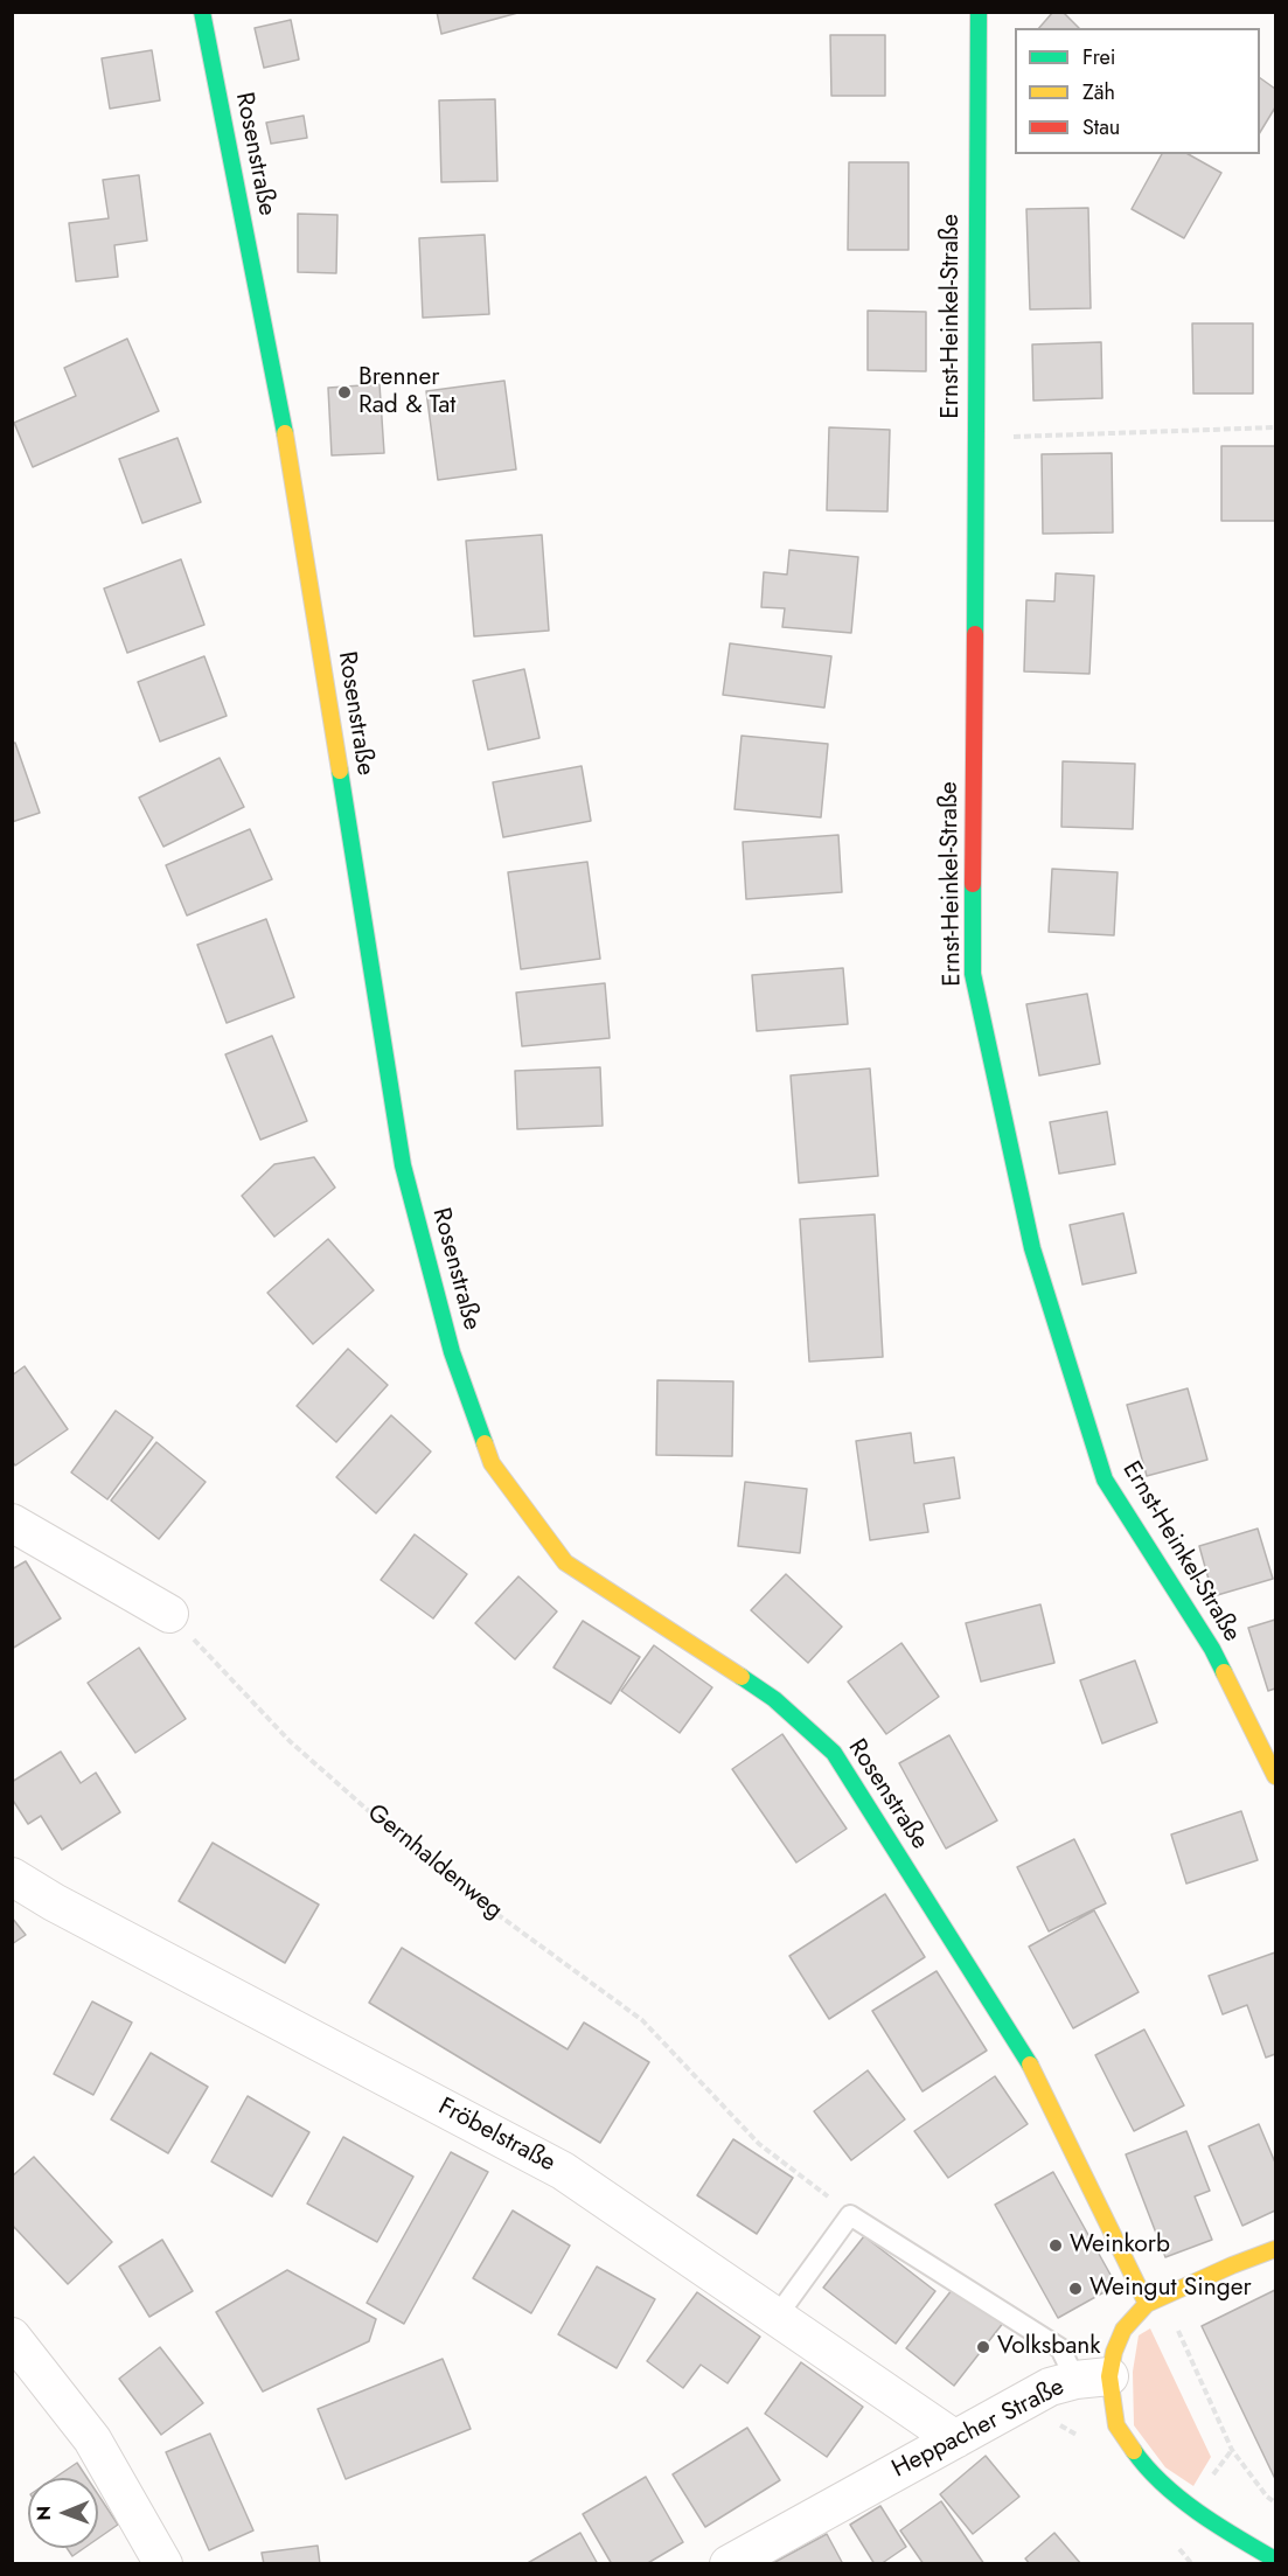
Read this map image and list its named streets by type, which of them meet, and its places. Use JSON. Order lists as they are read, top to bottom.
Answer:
{
  "streets": {
    "street": [
      "Rosenstraße",
      "Ernst-Heinkel-Straße",
      "Fröbelstraße",
      "Heppacher Straße"
    ],
    "path": ["Gernhaldenweg"]
  },
  "crossings": [
    ["Fröbelstraße", "Heppacher Straße"]
  ],
  "places": [
    "Brenner Rad & Tat",
    "Weinkorb",
    "Weingut Singer",
    "Volksbank"
  ],
  "legend": ["Frei", "Zäh", "Stau"],
  "north": "left"
}
